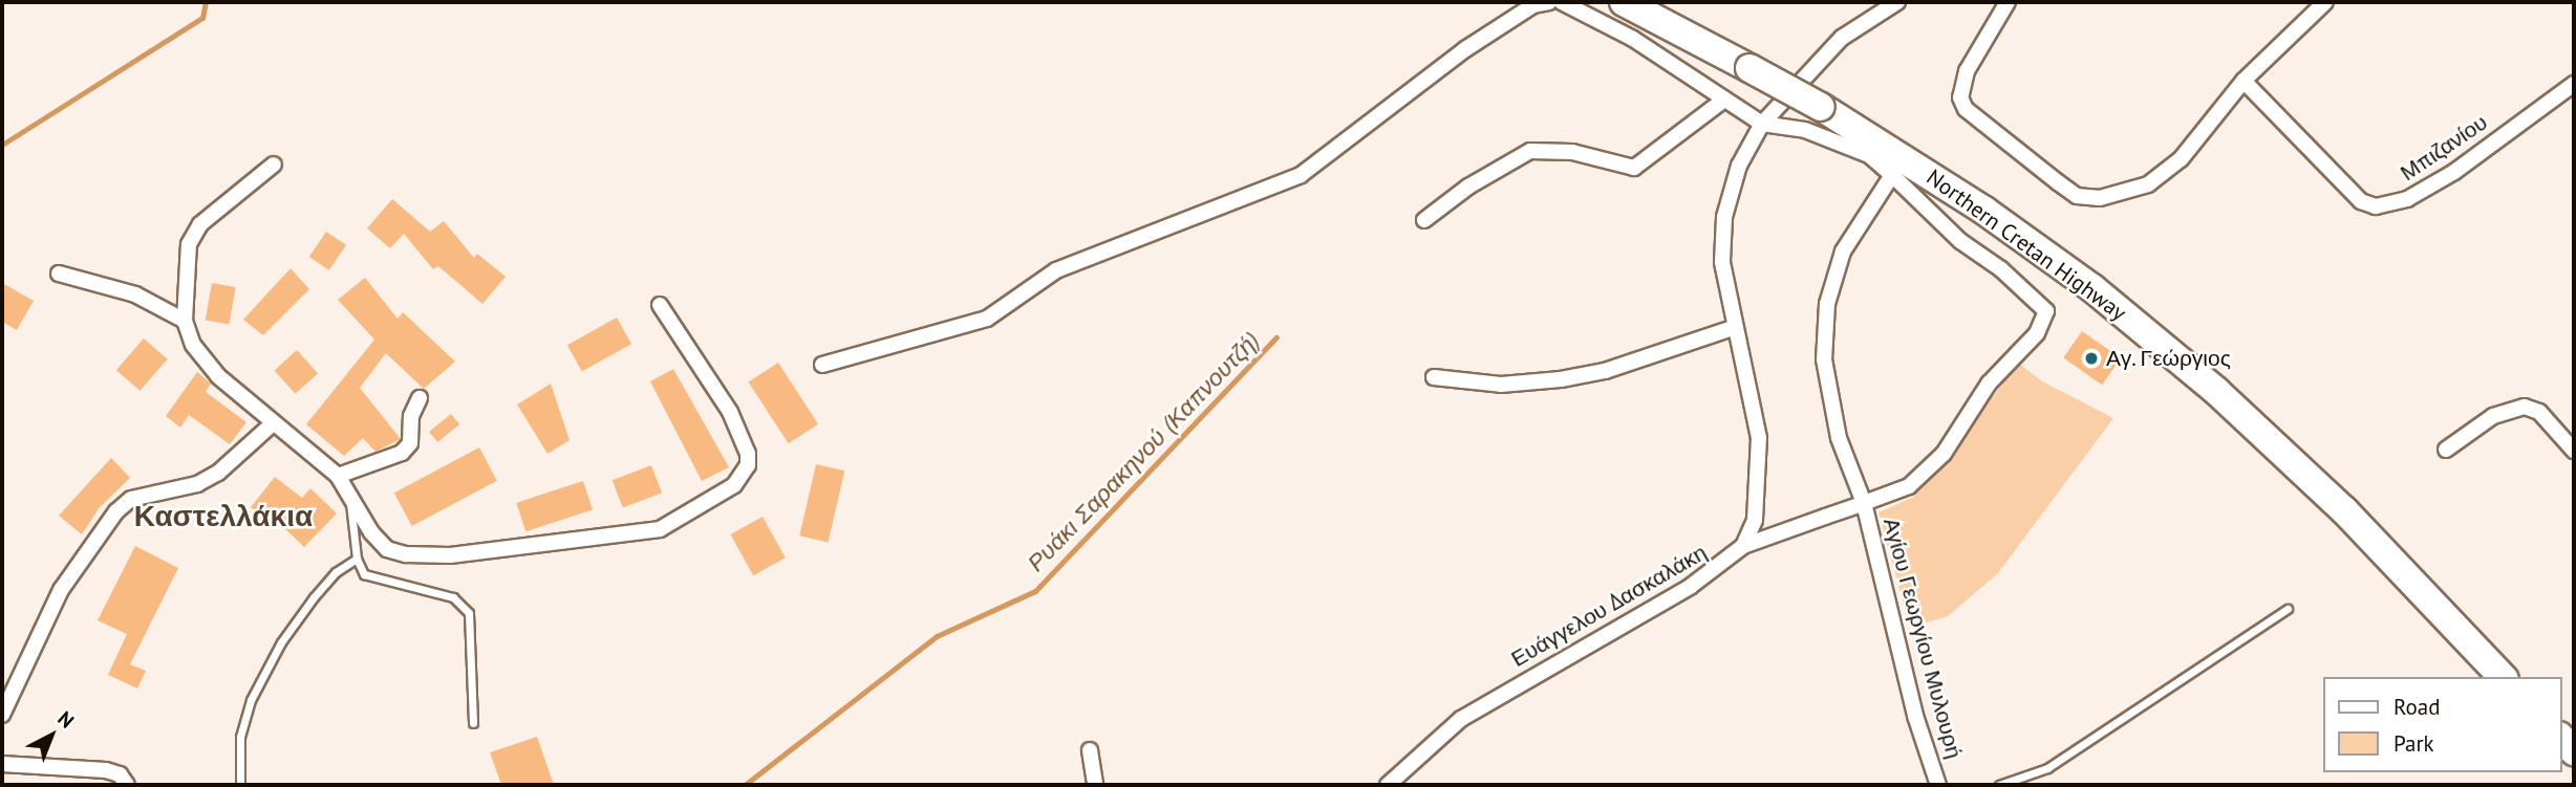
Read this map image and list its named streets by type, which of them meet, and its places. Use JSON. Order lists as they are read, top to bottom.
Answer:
{
  "streets": {
    "highway": ["Northern Cretan Highway"],
    "street": ["Μπιζανίου", "Ευάγγελου Δασκαλάκη", "Αγίου Γεωργίου Μυλουρή"]
  },
  "crossings": [
    ["Ευάγγελου Δασκαλάκη", "Αγίου Γεωργίου Μυλουρή"]
  ],
  "districts": ["Καστελλάκια"],
  "water": ["Ρυάκι Σαρακηνού (Καπνουτζή)"],
  "places": ["Αγ. Γεώργιος"],
  "legend": ["Road", "Park"],
  "north": "top right"
}
